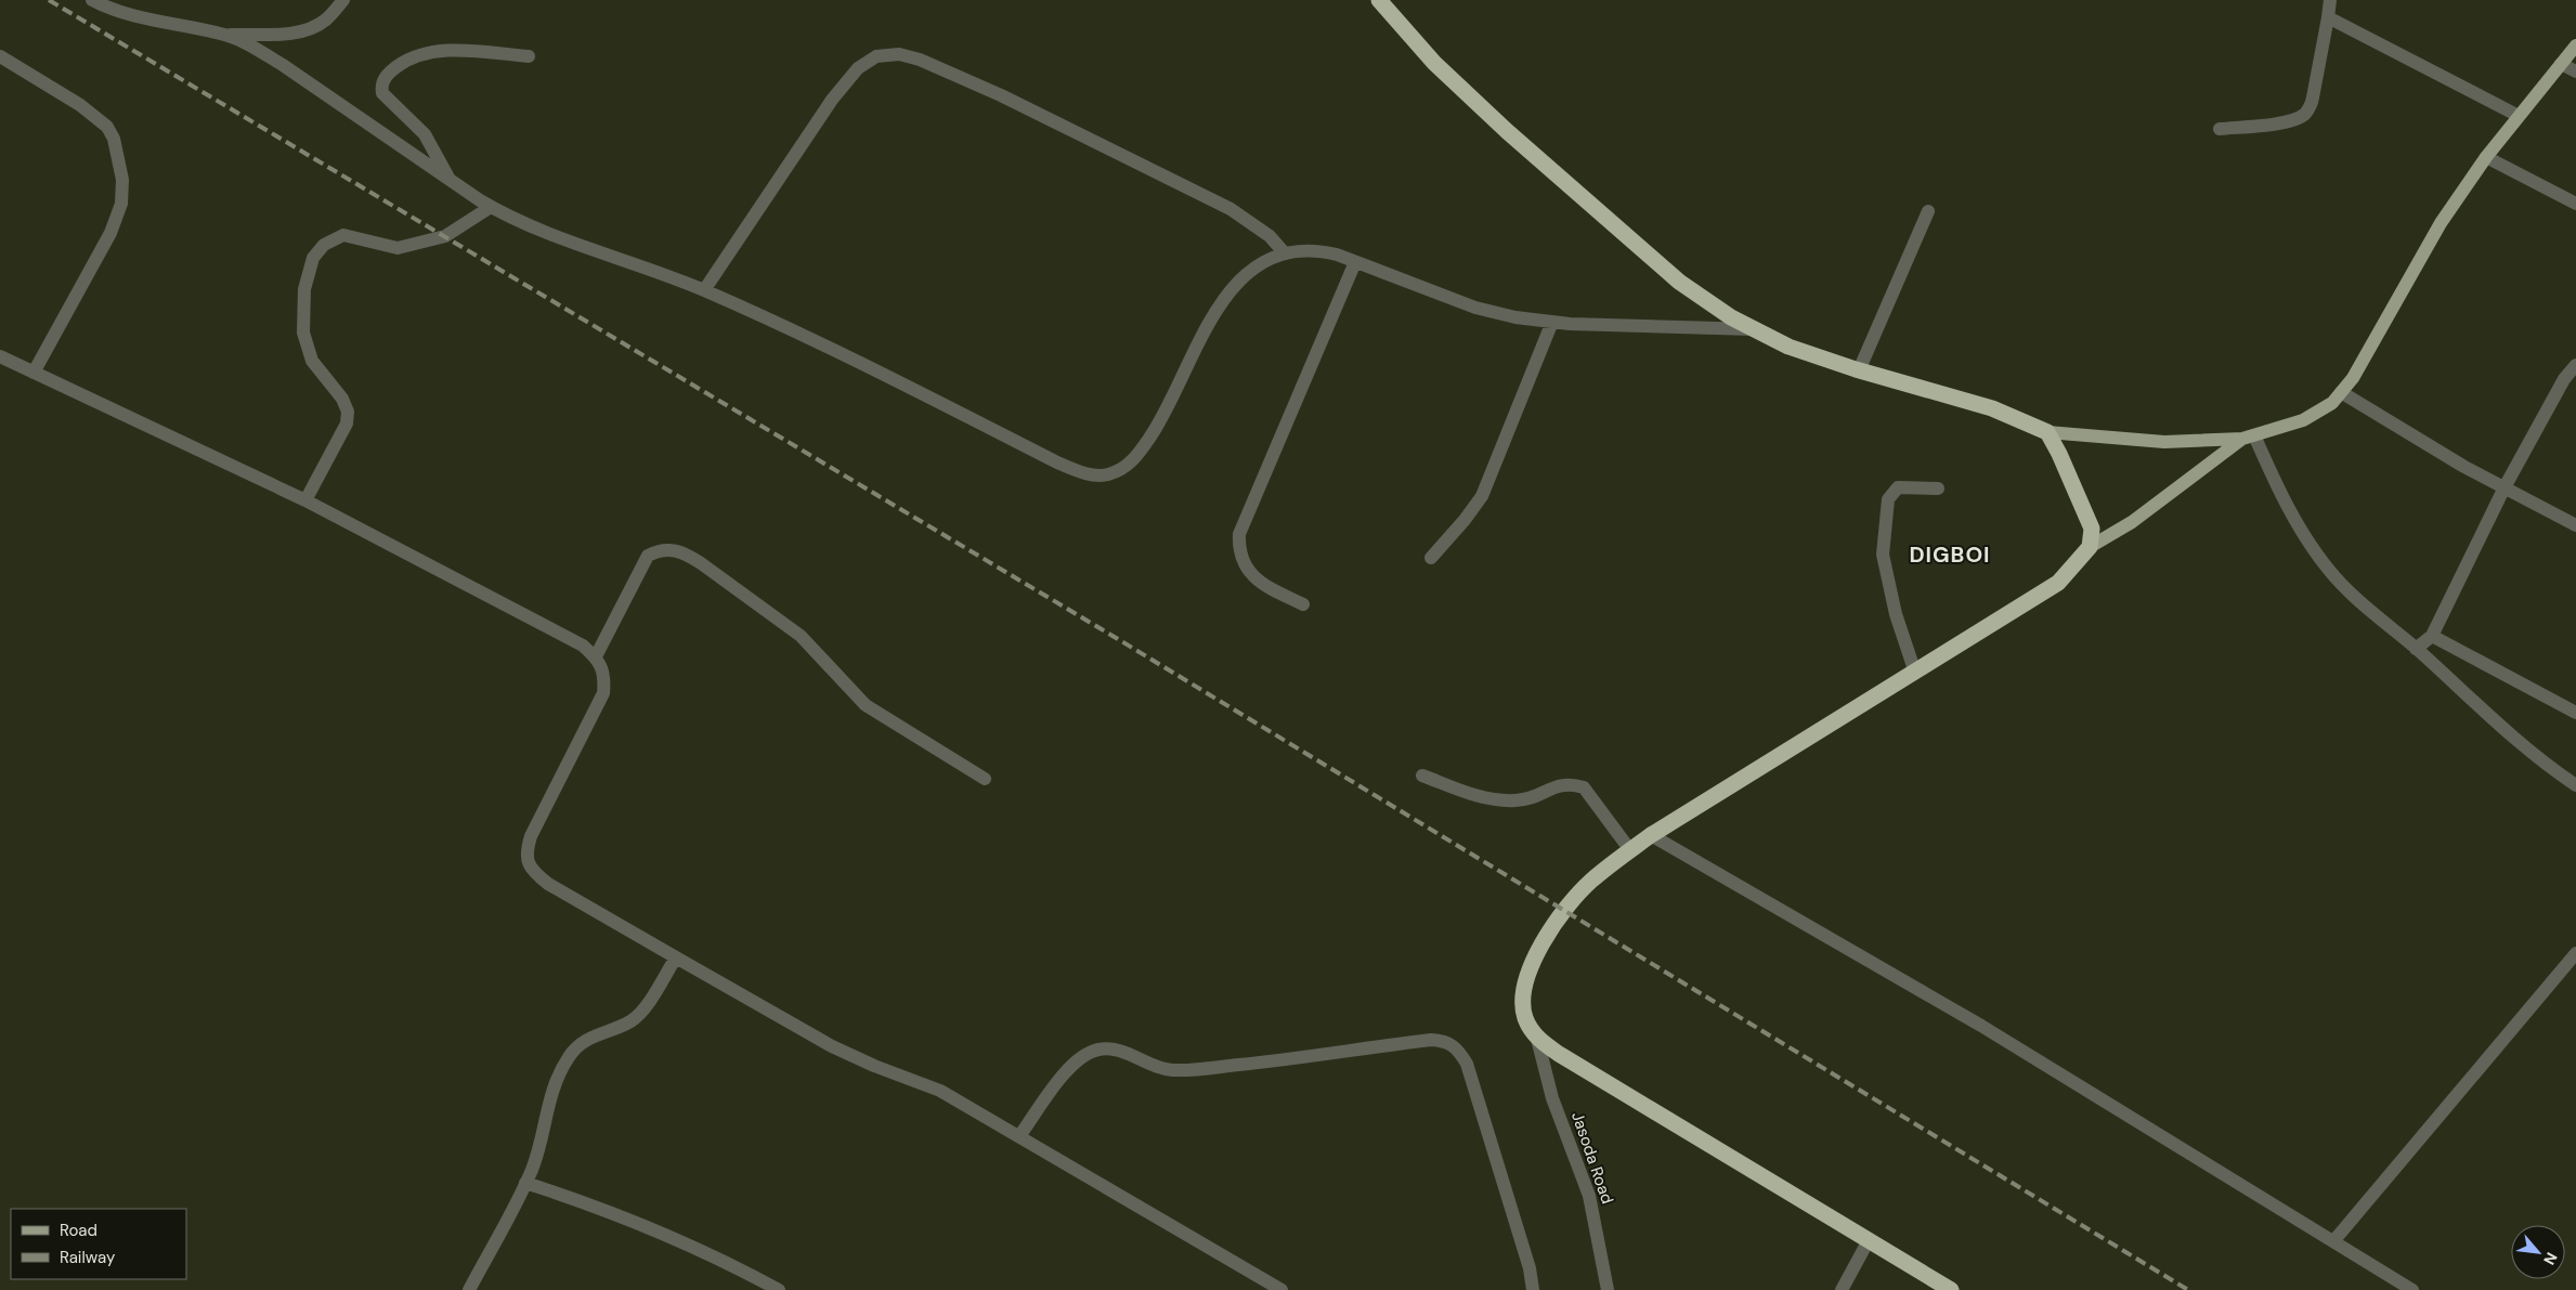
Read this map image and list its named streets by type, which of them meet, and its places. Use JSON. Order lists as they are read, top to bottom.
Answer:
{
  "streets": {
    "street": ["Jasoda Road"]
  },
  "districts": ["DIGBOI"],
  "legend": ["Road", "Railway"],
  "north": "bottom right"
}
